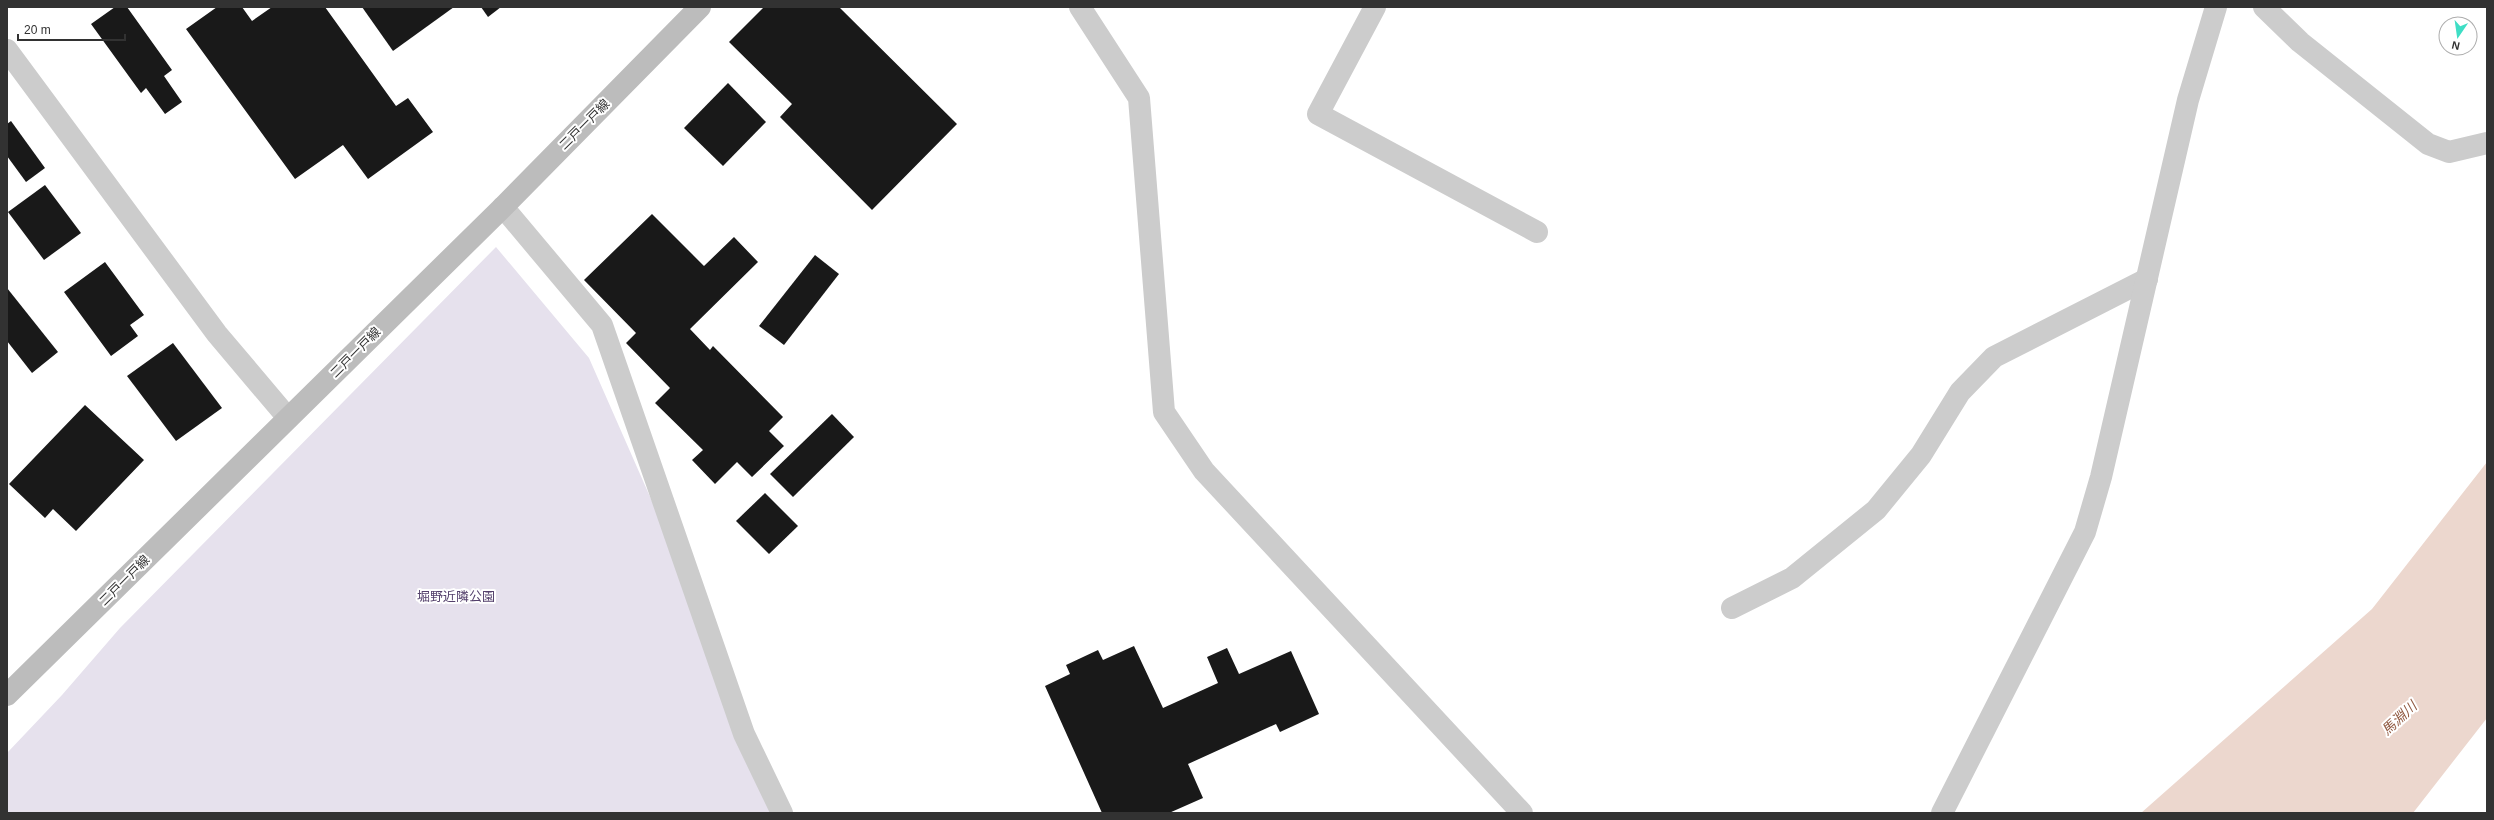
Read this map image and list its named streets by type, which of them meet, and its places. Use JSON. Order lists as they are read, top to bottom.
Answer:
{
  "streets": {
    "main road": ["二戸一戸線"]
  },
  "water": ["馬淵川"],
  "parks": ["堀野近隣公園"],
  "scale_bar": "20 m",
  "north": "bottom"
}
